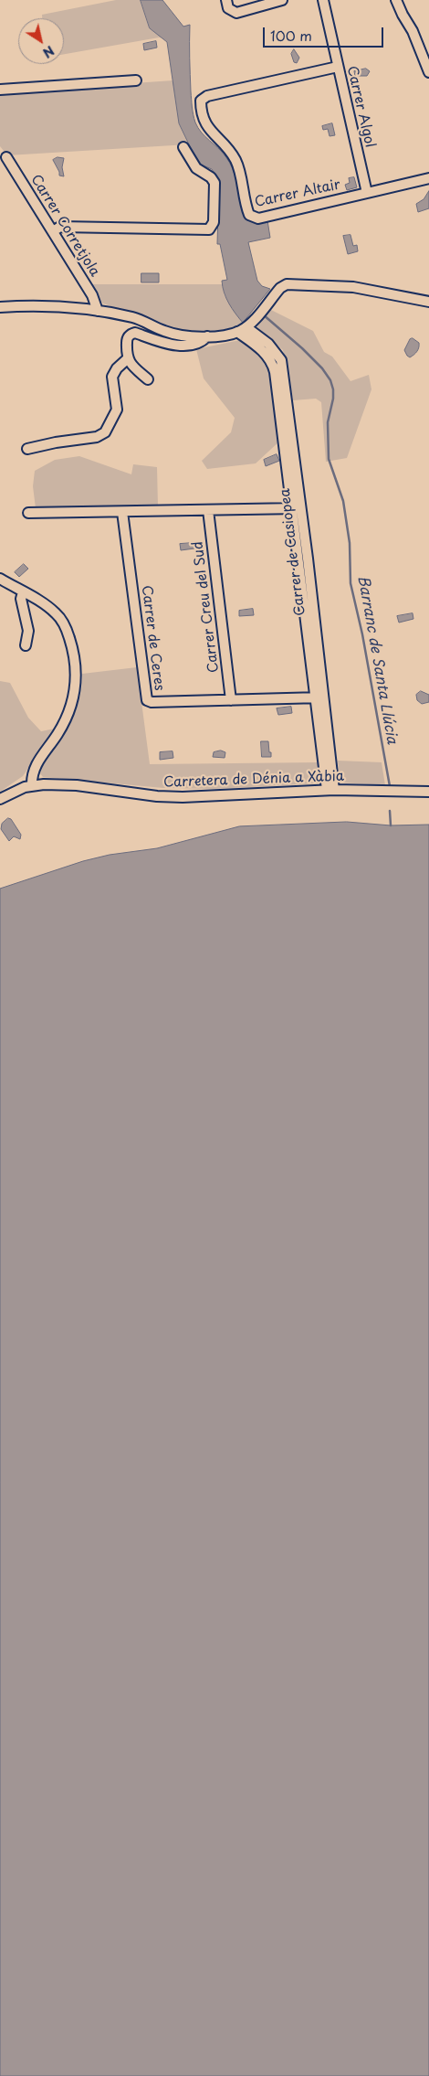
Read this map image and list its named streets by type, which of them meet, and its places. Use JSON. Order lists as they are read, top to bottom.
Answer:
{
  "streets": {
    "street": [
      "Carrer Algol",
      "Carrer Altair",
      "Carrer Corretjola",
      "Carrer de Casiopea",
      "Carrer Creu del Sud",
      "Carrer de Ceres",
      "Carretera de Dénia a Xàbia"
    ]
  },
  "crossings": [
    ["Carrer Algol", "Carrer Altair"],
    ["Carrer de Casiopea", "Carrer de Ceres"],
    ["Carrer de Casiopea", "Carretera de Dénia a Xàbia"],
    ["Carrer Creu del Sud", "Carrer de Ceres"]
  ],
  "water": ["Barranc de Santa Llúcia"],
  "scale_bar": "100 m",
  "north": "bottom right"
}
